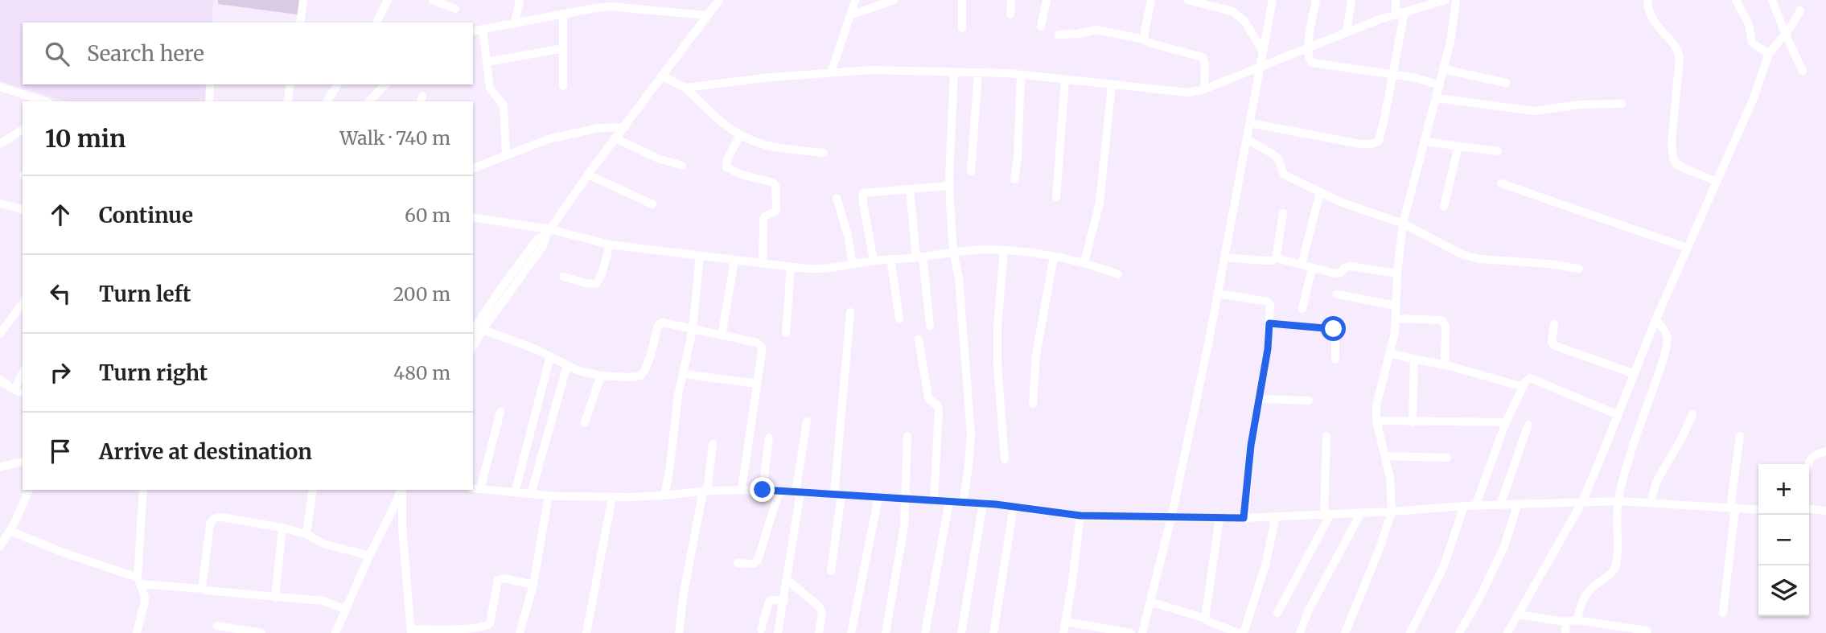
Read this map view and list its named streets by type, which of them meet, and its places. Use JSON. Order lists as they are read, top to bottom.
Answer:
{
  "page": {
    "search": "Search here",
    "heading": ["10 min", "Walk · 740 m"],
    "list": [
      ["Continue", "60 m"],
      ["Turn left", "200 m"],
      ["Turn right", "480 m"],
      "Arrive at destination"
    ],
    "map_buttons": ["+", "−"]
  }
}
